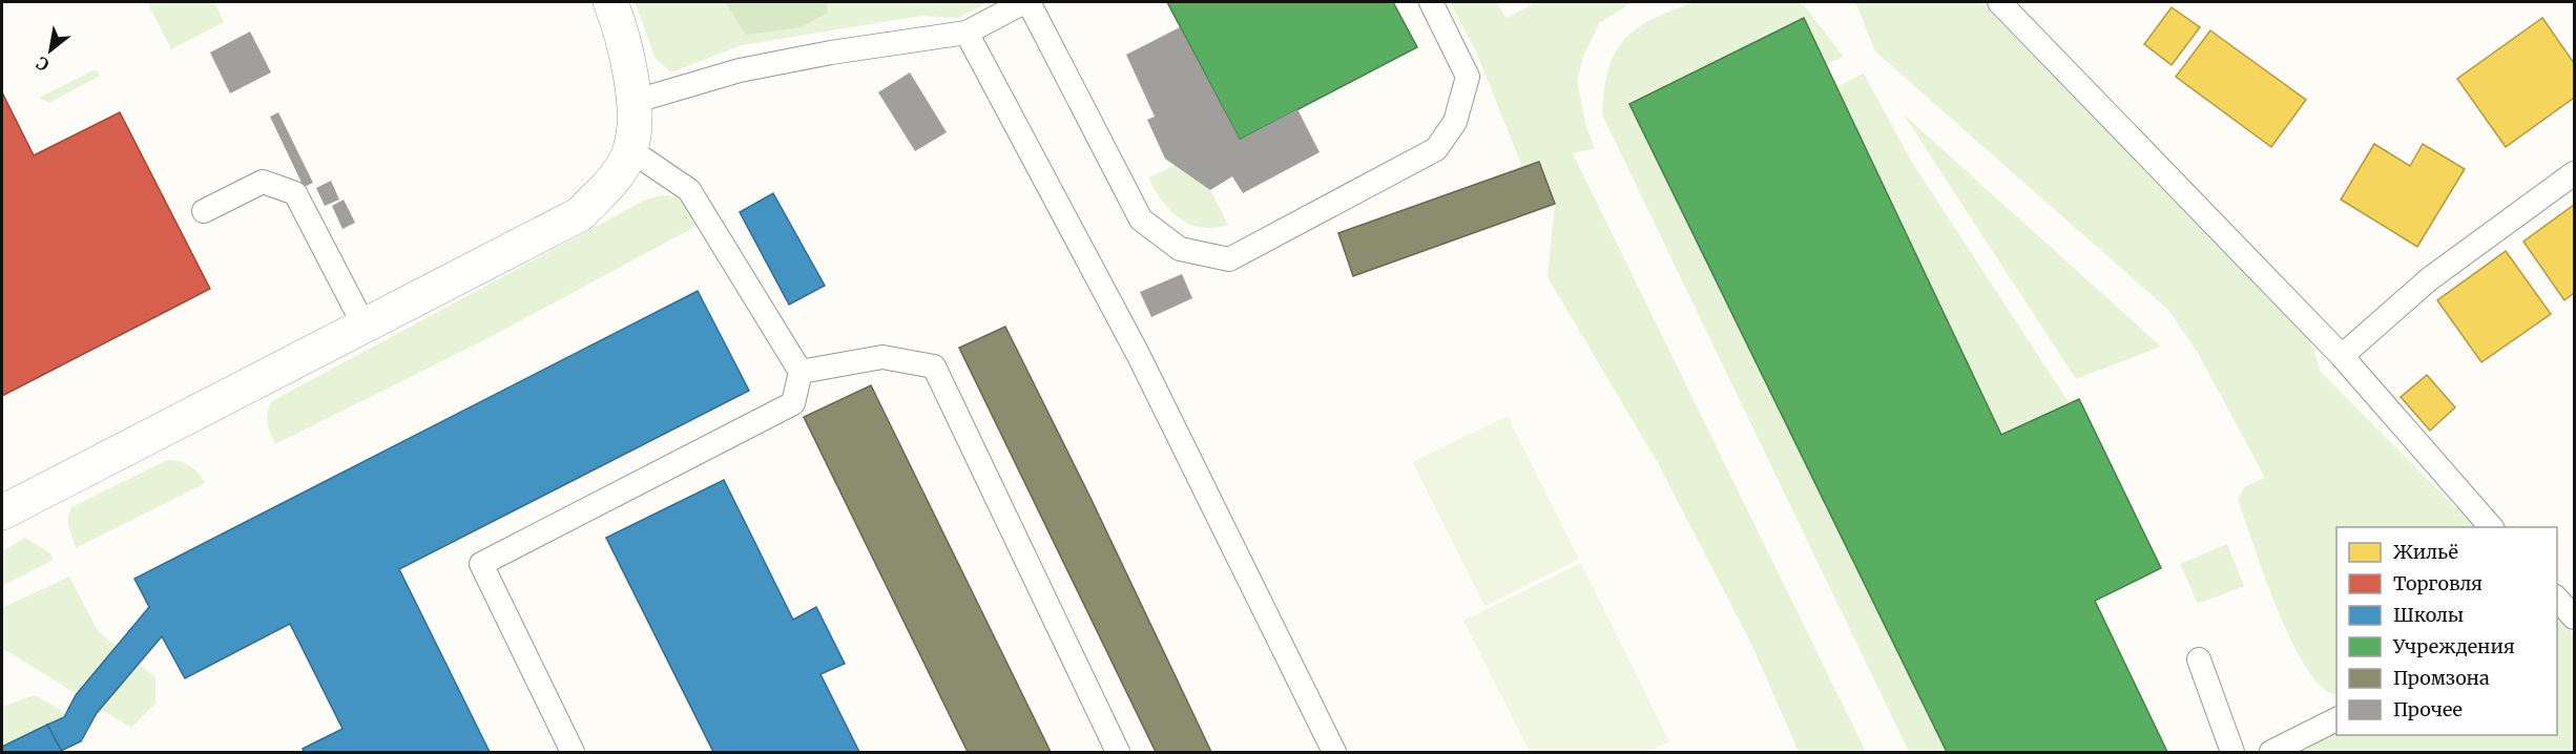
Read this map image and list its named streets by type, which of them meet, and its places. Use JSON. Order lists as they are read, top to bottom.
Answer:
{
  "legend": [
    "Жильё",
    "Торговля",
    "Школы",
    "Учреждения",
    "Промзона",
    "Прочее"
  ],
  "north": "bottom left"
}
